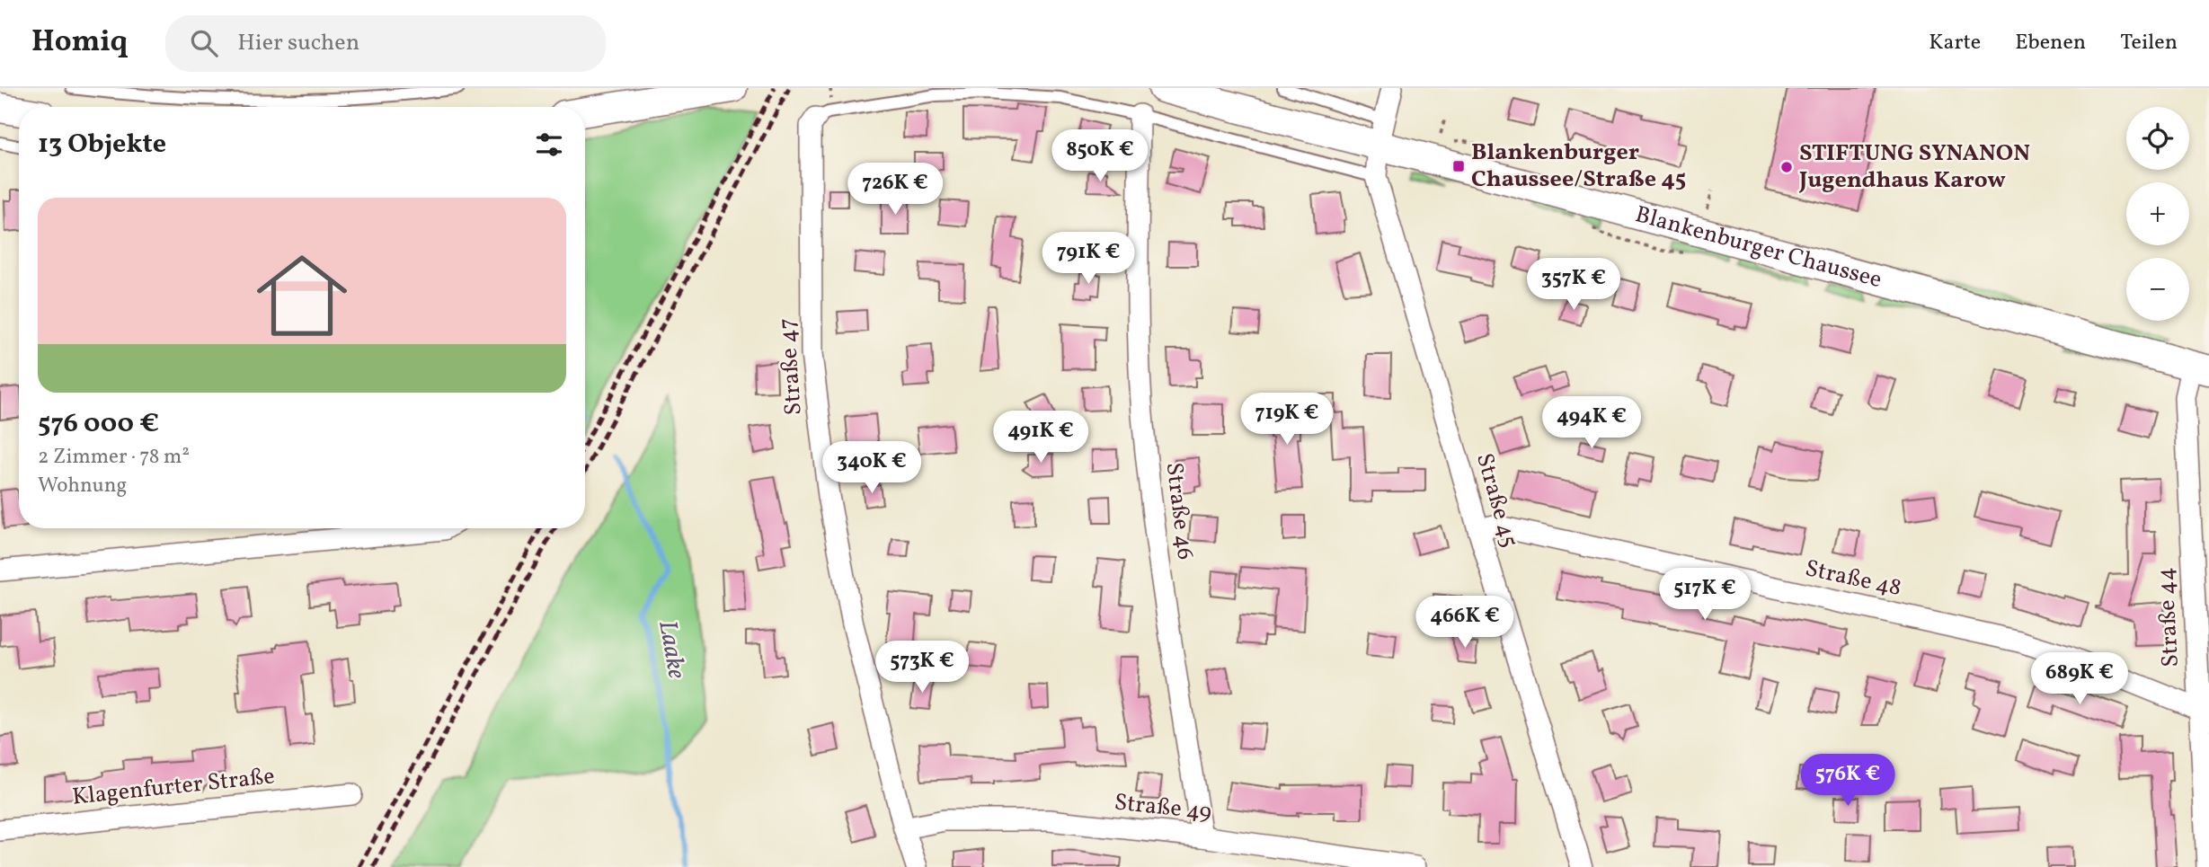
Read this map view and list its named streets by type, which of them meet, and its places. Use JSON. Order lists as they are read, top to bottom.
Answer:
{
  "streets": {
    "main road": ["Blankenburger Chaussee"],
    "street": [
      "Straße 47",
      "Straße 45",
      "Straße 46",
      "Straße 48",
      "Straße 44",
      "Klagenfurter Straße",
      "Straße 49"
    ]
  },
  "crossings": [
    ["Blankenburger Chaussee", "Straße 45"],
    ["Blankenburger Chaussee", "Straße 44"],
    ["Straße 47", "Straße 49"],
    ["Straße 45", "Straße 48"],
    ["Straße 46", "Straße 49"],
    ["Straße 48", "Straße 44"]
  ],
  "water": ["Laake"],
  "places": {
    "transit": ["Blankenburger Chaussee/Straße 45"],
    "other": ["STIFTUNG SYNANON Jugendhaus Karow"]
  },
  "page": {
    "header": "Homiq",
    "search": "Hier suchen",
    "nav": ["Karte", "Ebenen", "Teilen"],
    "map_buttons": ["+", "−"],
    "heading": "13 Objekte",
    "price": [
      "850K €",
      "726K €",
      "791K €",
      "357K €",
      "719K €",
      "494K €",
      "491K €",
      "340K €",
      "517K €",
      "466K €",
      "573K €",
      "689K €",
      "576K €"
    ],
    "list": [
      {
        "name": "576 000 €",
        "note": "2 Zimmer · 78 m² · Wohnung"
      }
    ]
  }
}
